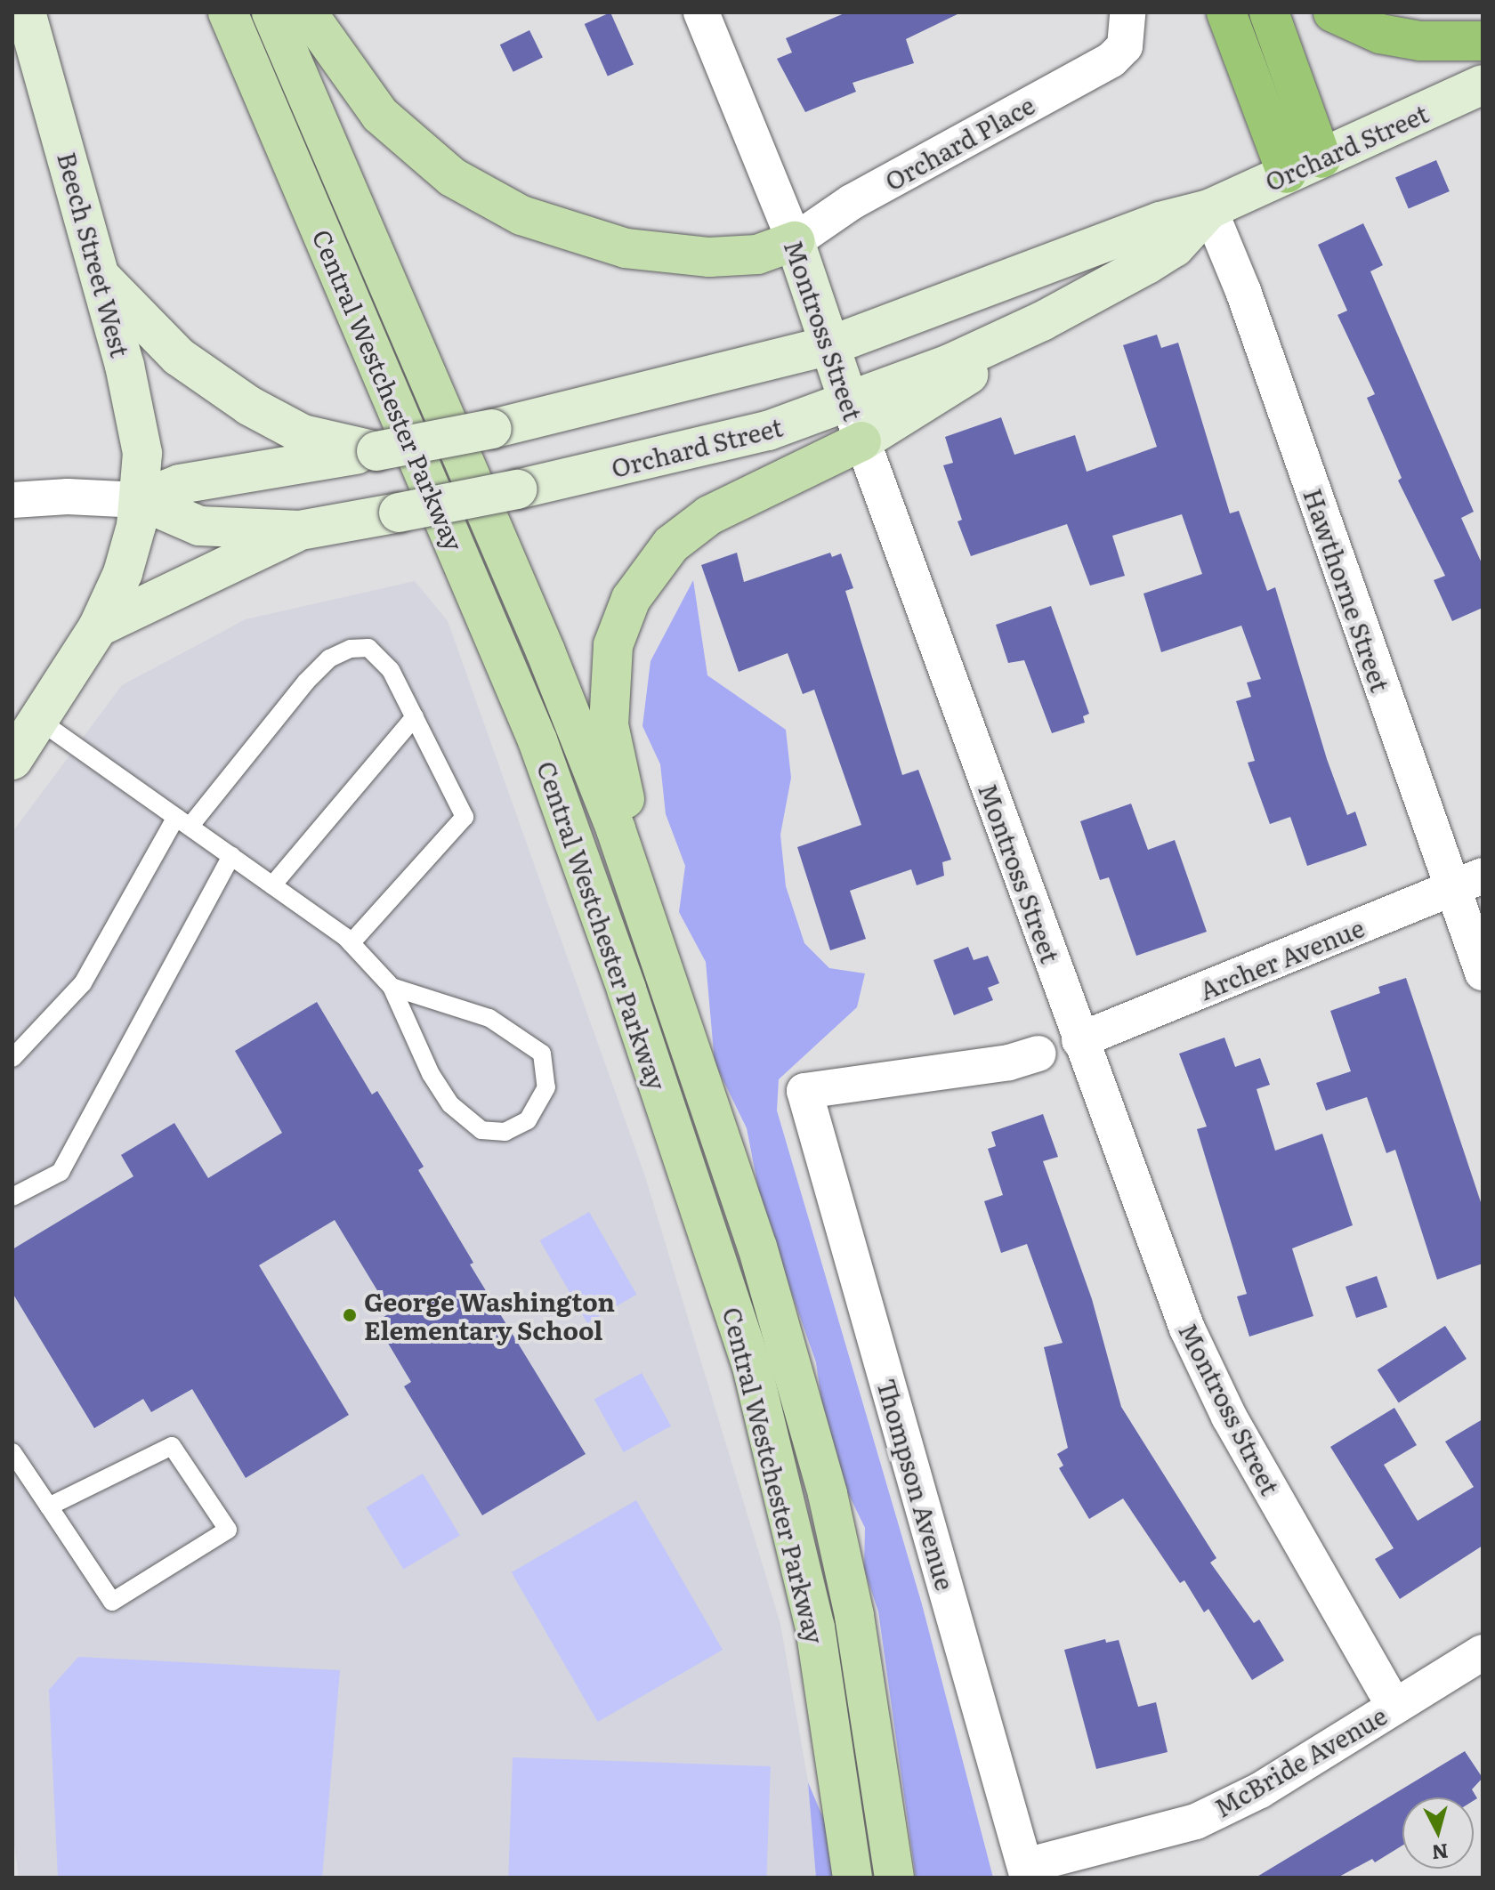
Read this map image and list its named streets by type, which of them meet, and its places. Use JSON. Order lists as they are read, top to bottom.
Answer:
{
  "streets": {
    "main road": ["Central Westchester Parkway"],
    "street": [
      "Orchard Place",
      "Orchard Street",
      "Beech Street West",
      "Montross Street",
      "Hawthorne Street",
      "Archer Avenue",
      "Thompson Avenue",
      "McBride Avenue"
    ]
  },
  "crossings": [
    ["Orchard Place", "Montross Street"],
    ["Orchard Street", "Beech Street West"],
    ["Orchard Street", "Montross Street"],
    ["Orchard Street", "Hawthorne Street"],
    ["Montross Street", "Archer Avenue"],
    ["Montross Street", "McBride Avenue"],
    ["Hawthorne Street", "Archer Avenue"],
    ["Thompson Avenue", "McBride Avenue"]
  ],
  "places": ["George Washington Elementary School"],
  "north": "bottom"
}
